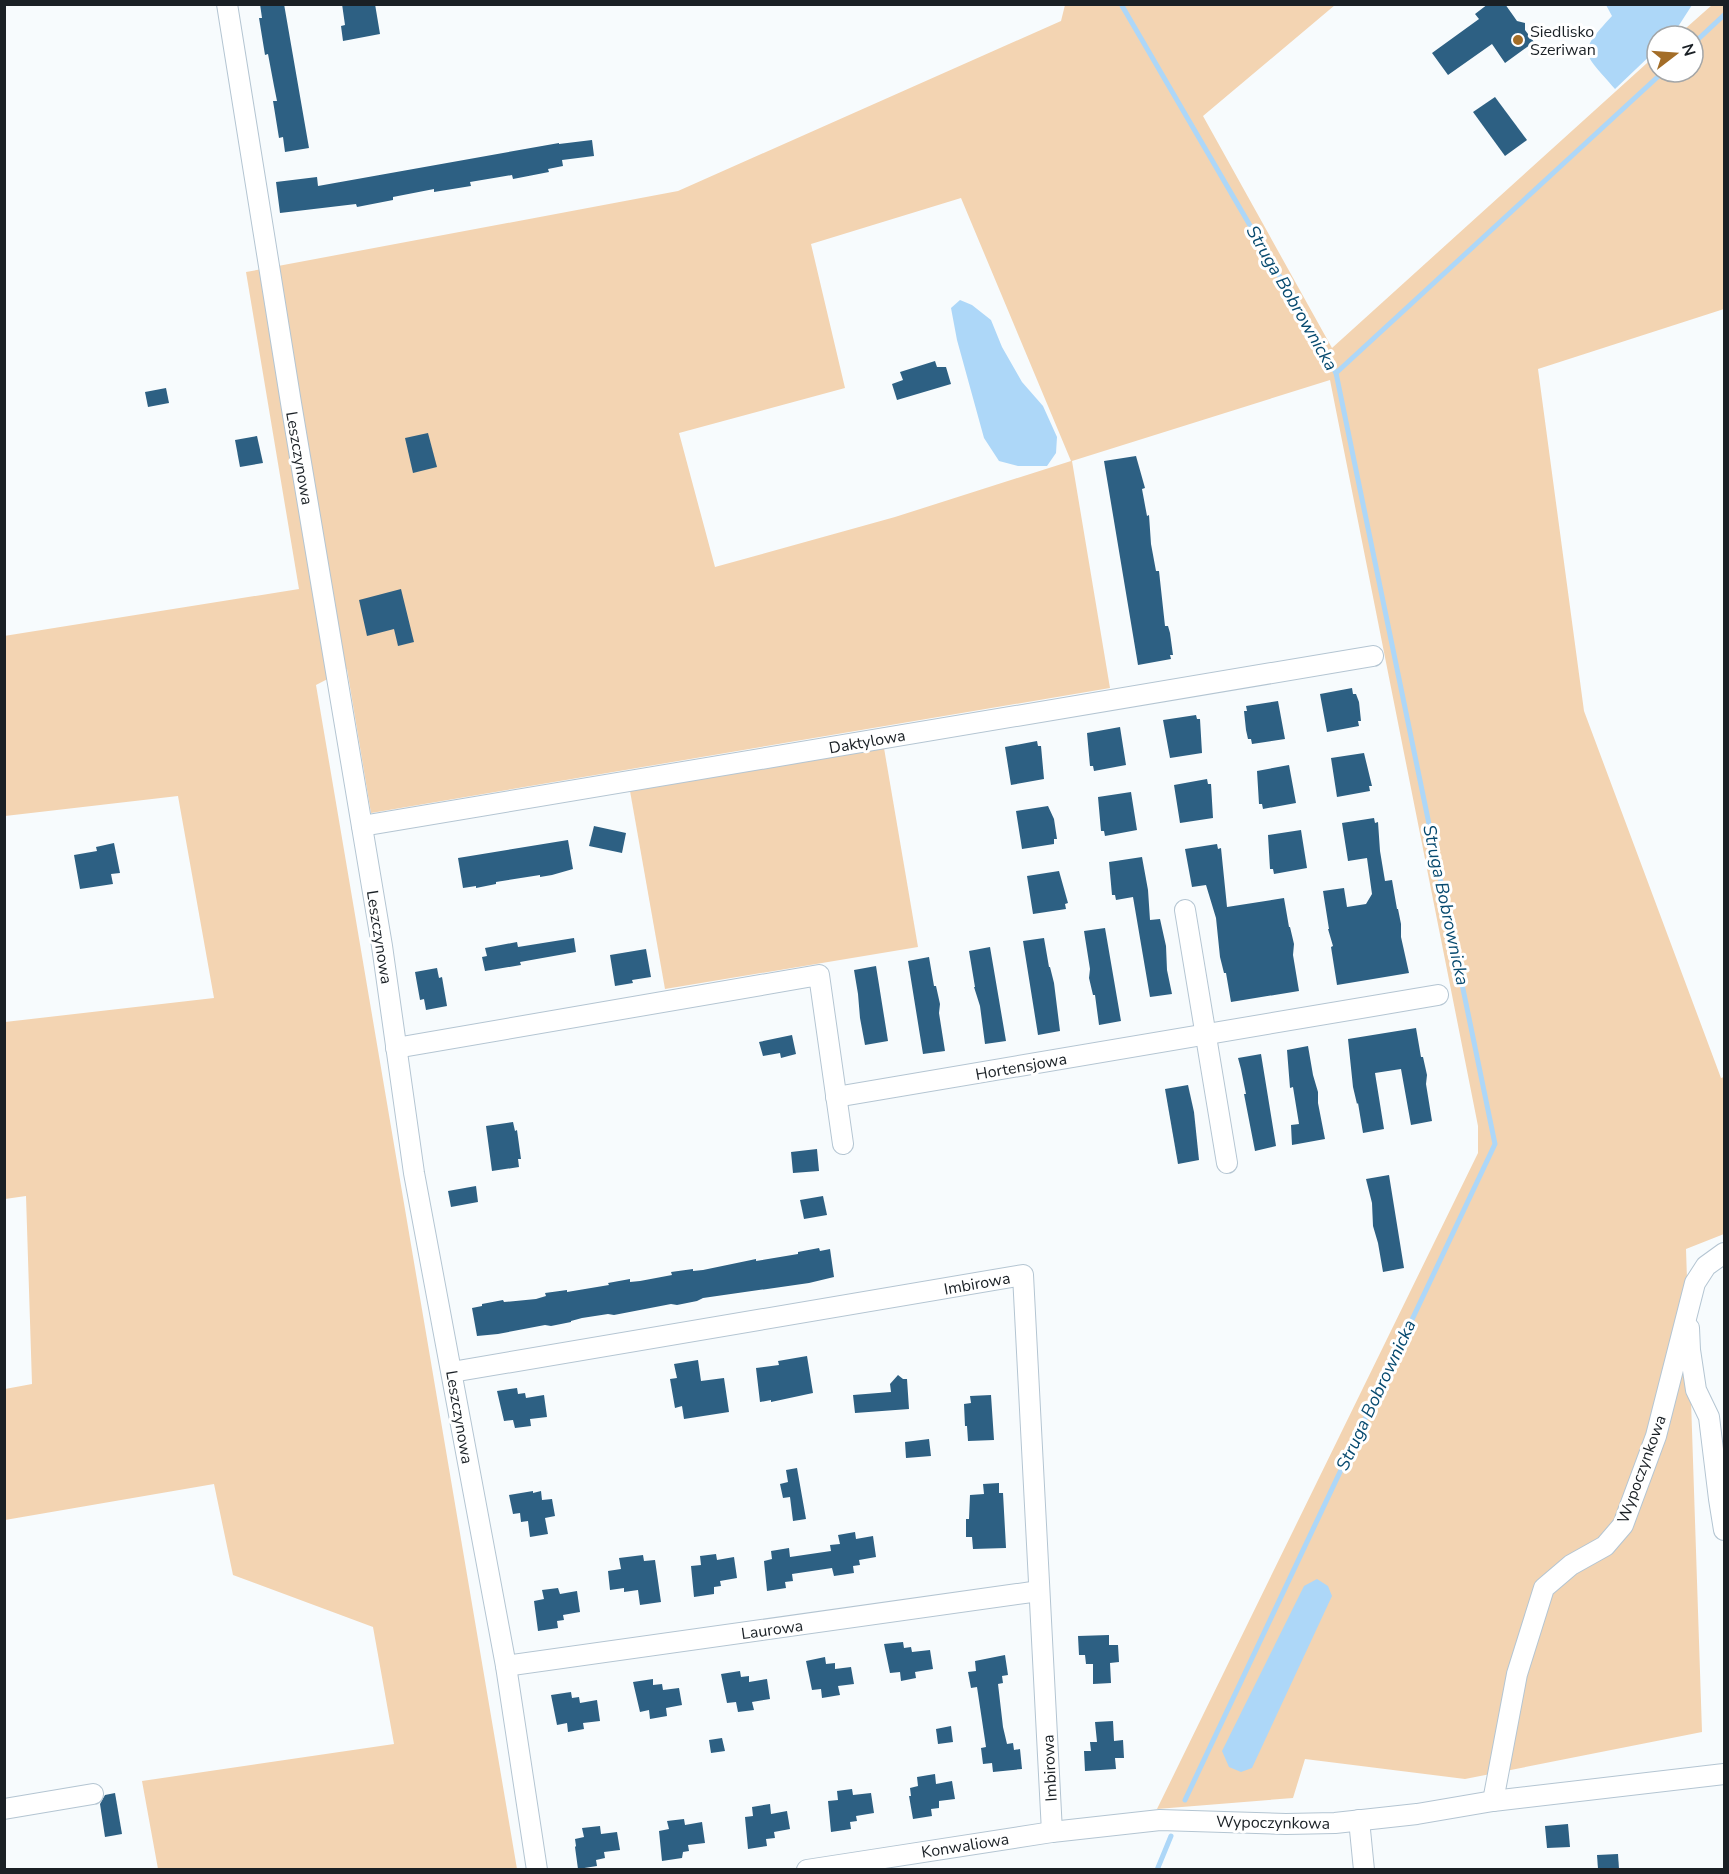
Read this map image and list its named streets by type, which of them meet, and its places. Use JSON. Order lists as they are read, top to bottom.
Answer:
{
  "streets": {
    "street": [
      "Leszczynowa",
      "Daktylowa",
      "Hortensjowa",
      "Imbirowa",
      "Wypoczynkowa",
      "Laurowa",
      "Konwaliowa"
    ]
  },
  "crossings": [
    ["Leszczynowa", "Daktylowa"],
    ["Leszczynowa", "Imbirowa"],
    ["Leszczynowa", "Laurowa"],
    ["Imbirowa", "Wypoczynkowa"],
    ["Imbirowa", "Laurowa"],
    ["Imbirowa", "Konwaliowa"],
    ["Wypoczynkowa", "Konwaliowa"]
  ],
  "water": ["Struga Bobrownicka"],
  "places": ["Siedlisko Szeriwan"],
  "north": "right"
}
